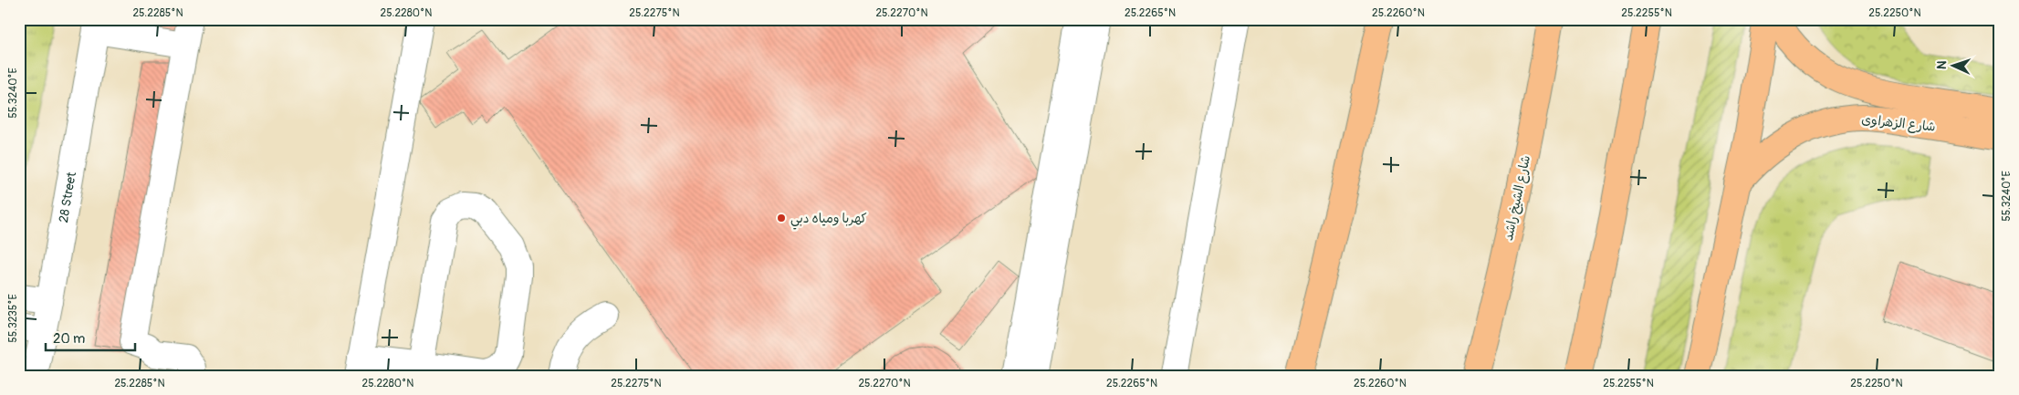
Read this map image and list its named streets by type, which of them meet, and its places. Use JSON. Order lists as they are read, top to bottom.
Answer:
{
  "streets": {
    "main road": ["شارع الزهراوى", "شارع الشيخ راشد"],
    "street": ["28 Street"]
  },
  "places": ["كهربا ومياه دبي"],
  "scale_bar": "20 m",
  "north": "left",
  "coordinates": [
    "25.2285°N",
    "25.2280°N",
    "25.2275°N",
    "25.2270°N",
    "25.2265°N",
    "25.2260°N",
    "25.2255°N",
    "25.2250°N",
    "55.3240°E",
    "55.3235°E"
  ]
}
